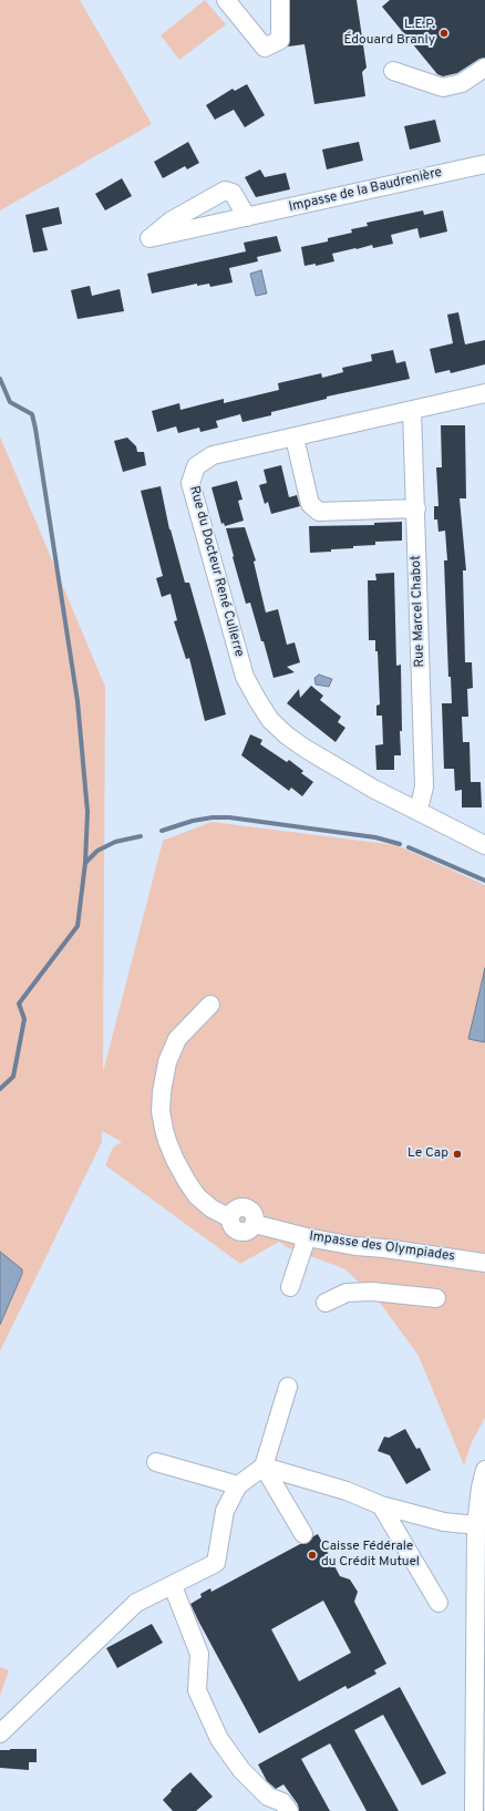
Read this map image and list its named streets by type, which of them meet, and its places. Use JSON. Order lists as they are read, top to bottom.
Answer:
{
  "streets": {
    "street": [
      "Impasse de la Baudrenière",
      "Rue du Docteur René Cullerre",
      "Rue Marcel Chabot",
      "Impasse des Olympiades"
    ]
  },
  "crossings": [
    ["Rue du Docteur René Cullerre", "Rue Marcel Chabot"]
  ],
  "places": ["L.E.P. Édouard Branly", "Le Cap", "Caisse Fédérale du Crédit Mutuel"]
}
